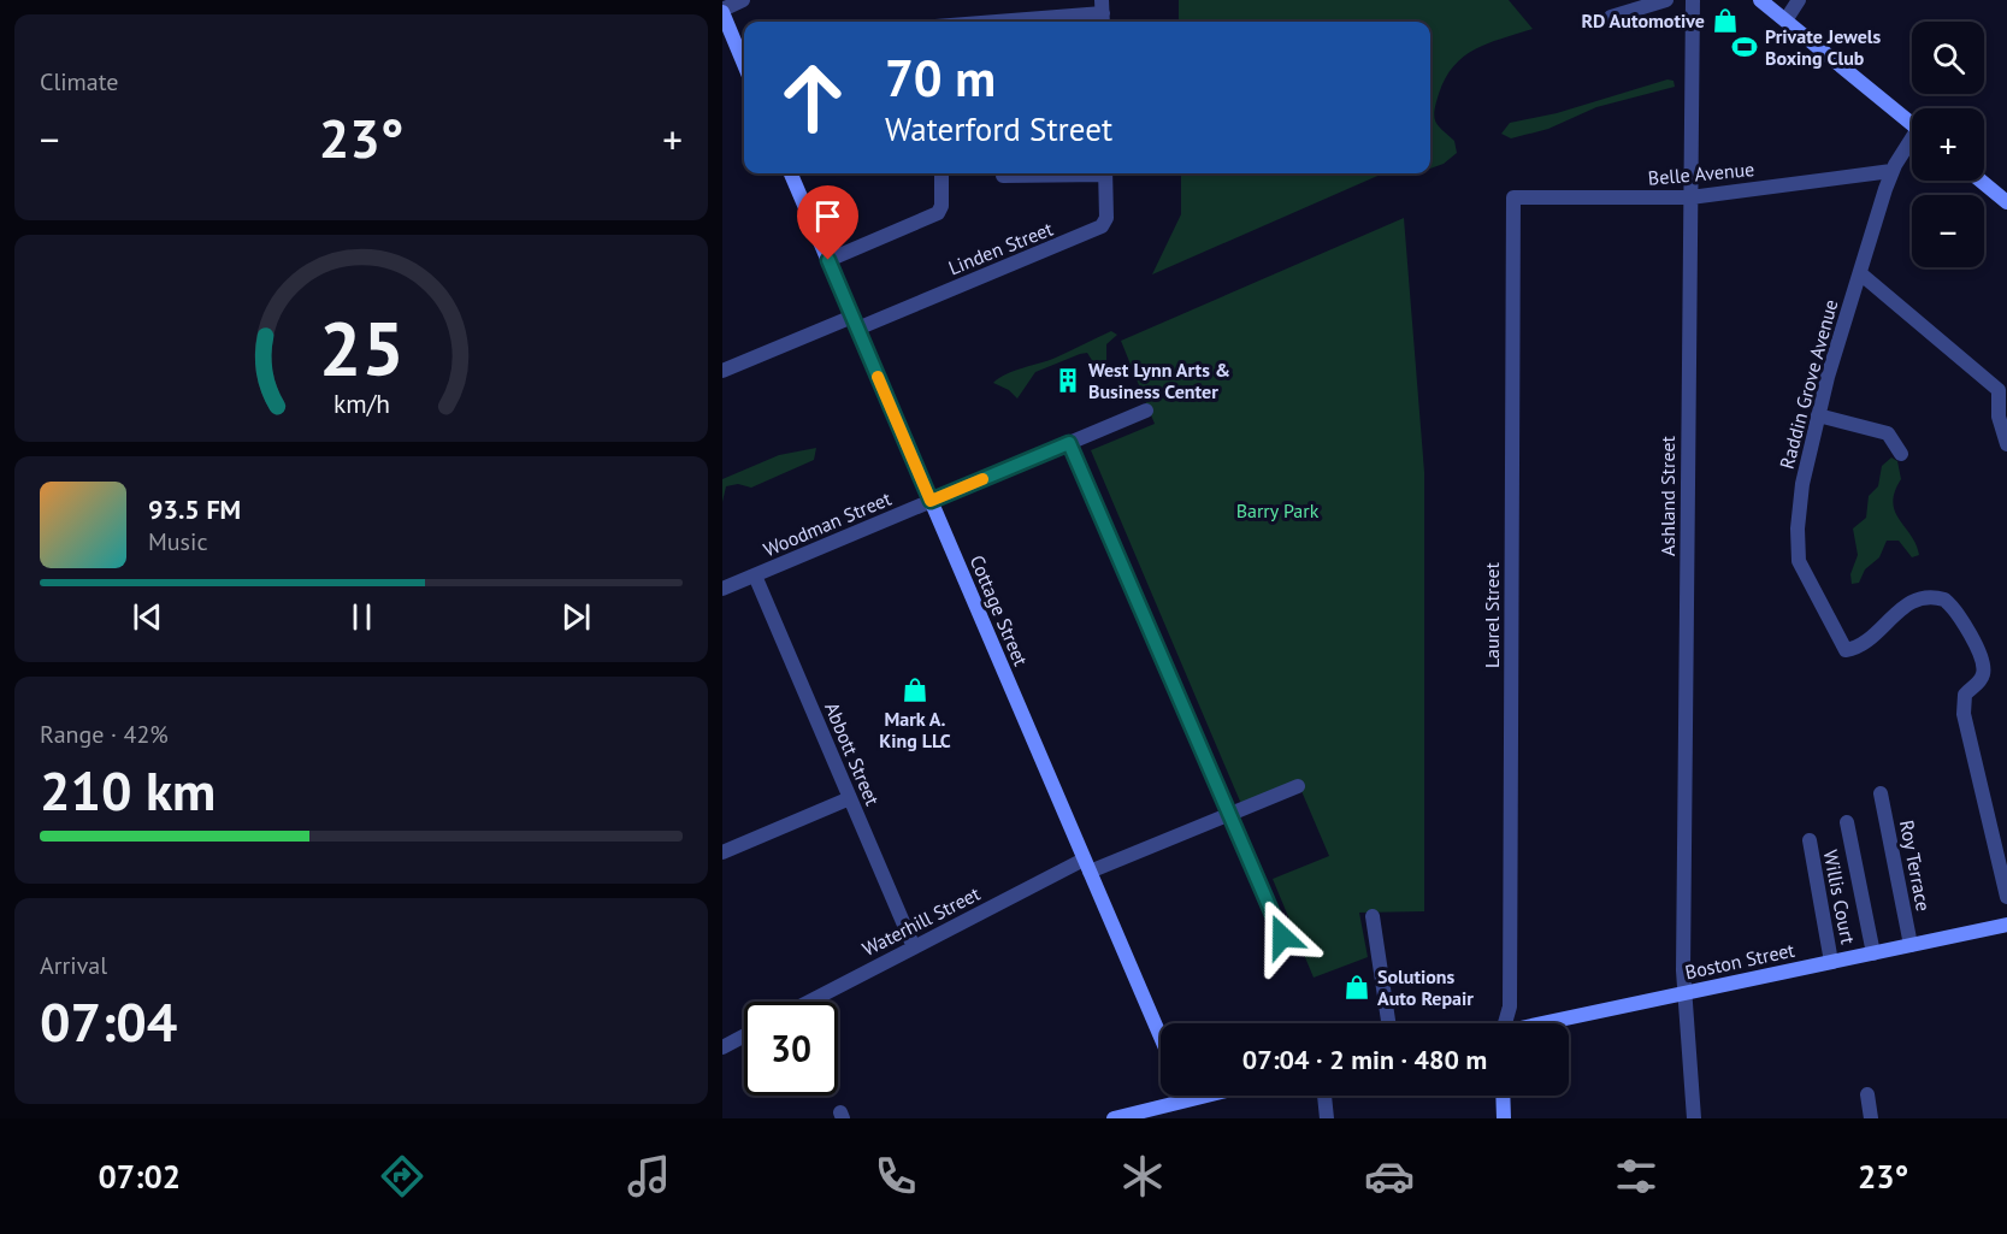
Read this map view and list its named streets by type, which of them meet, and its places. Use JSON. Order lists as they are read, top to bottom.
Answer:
{
  "streets": {
    "street": [
      "Belle Avenue",
      "Linden Street",
      "Raddin Grove Avenue",
      "Ashland Street",
      "Woodman Street",
      "Cottage Street",
      "Laurel Street",
      "Abbott Street",
      "Roy Terrace",
      "Willis Court",
      "Waterhill Street",
      "Boston Street"
    ]
  },
  "crossings": [
    ["Belle Avenue", "Raddin Grove Avenue"],
    ["Belle Avenue", "Ashland Street"],
    ["Belle Avenue", "Laurel Street"],
    ["Linden Street", "Cottage Street"],
    ["Ashland Street", "Boston Street"],
    ["Woodman Street", "Cottage Street"],
    ["Woodman Street", "Abbott Street"],
    ["Cottage Street", "Waterhill Street"],
    ["Abbott Street", "Waterhill Street"],
    ["Roy Terrace", "Boston Street"],
    ["Willis Court", "Boston Street"]
  ],
  "parks": ["Barry Park"],
  "places": {
    "shop": ["RD Automotive", "Mark A. King LLC", "Solutions Auto Repair"],
    "sports": ["Private Jewels Boxing Club"],
    "building": ["West Lynn Arts & Business Center"]
  },
  "page": {
    "tile": [
      "Climate",
      ["Range · 42%", "210 km"],
      ["Arrival", "07:04"]
    ],
    "map_buttons": ["+", "−"],
    "turn": ["70 m", "Waterford Street"],
    "heat": ["−", "23°", "+"],
    "song": ["93.5 FM", "Music"],
    "limit": "30",
    "trip": "07:04 · 2 min · 480 m",
    "tabs": ["07:02", "23°"],
    "gauge": ["25", "km/h"]
  }
}
